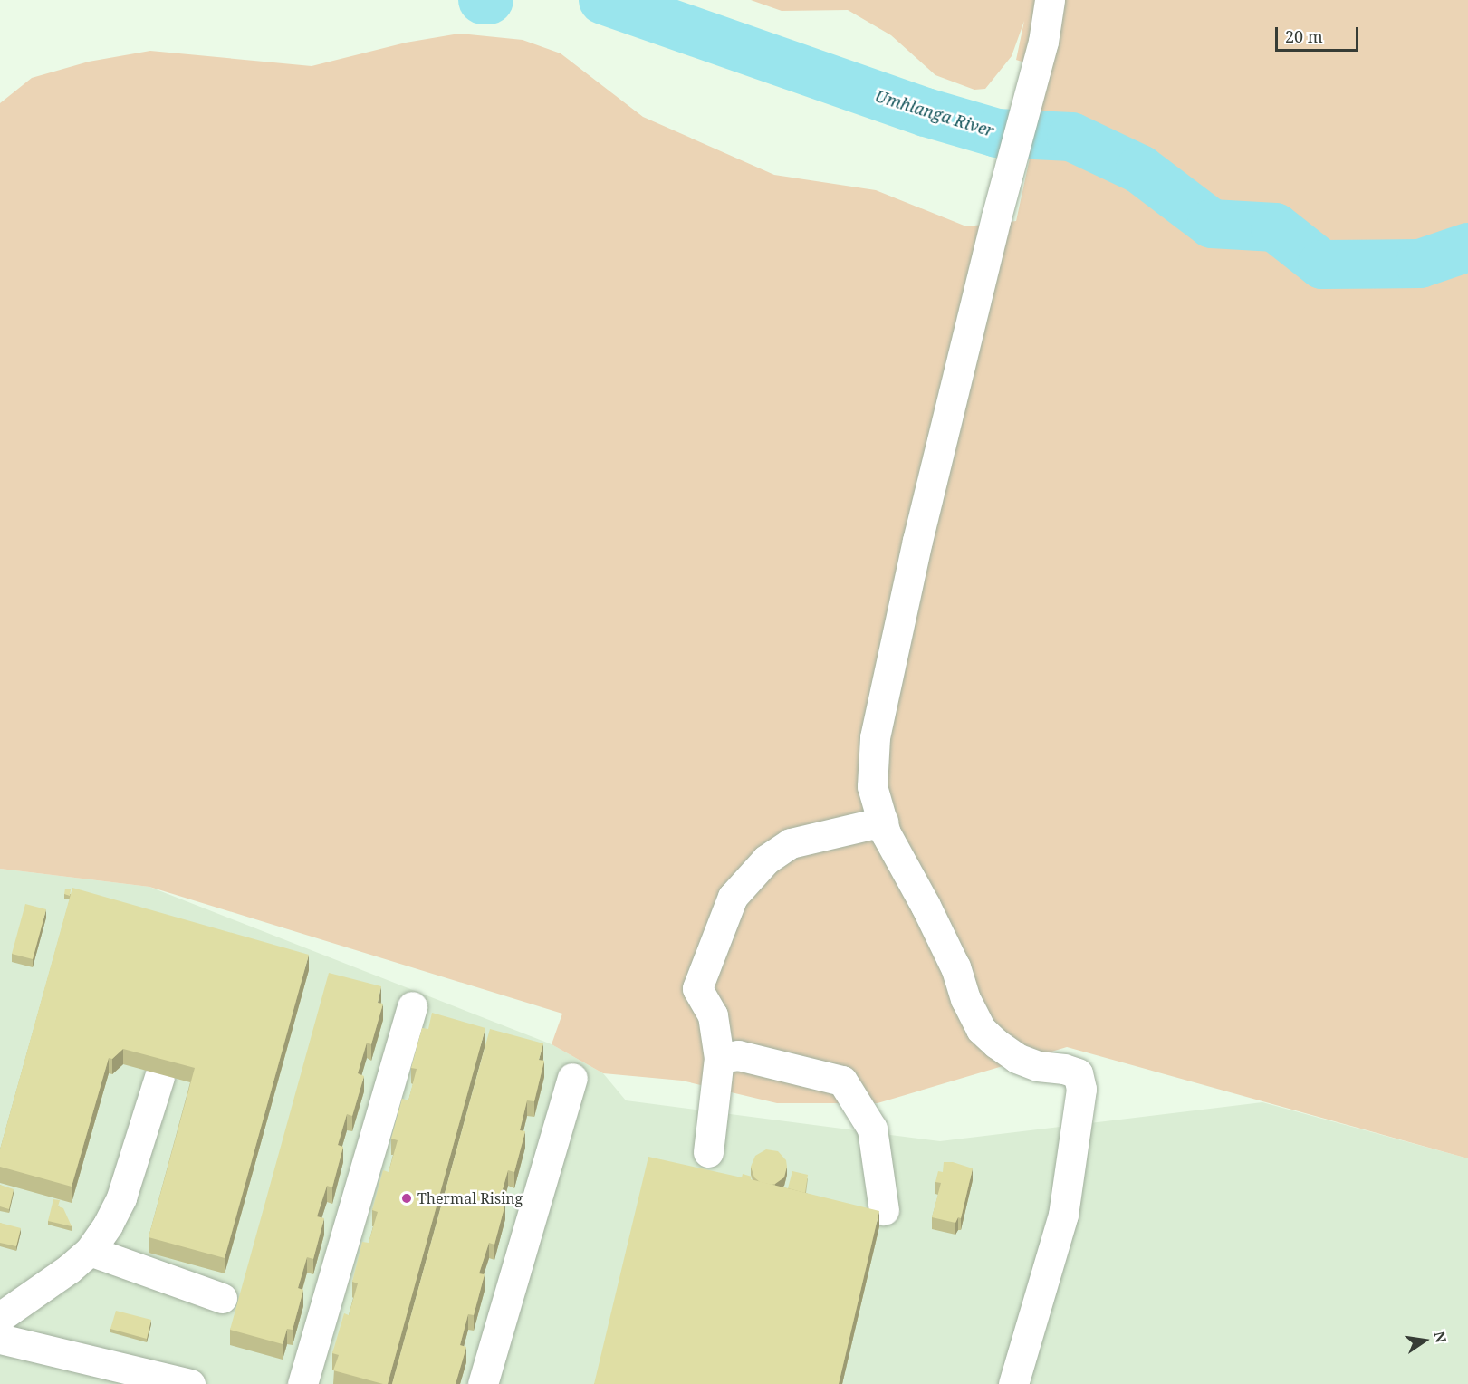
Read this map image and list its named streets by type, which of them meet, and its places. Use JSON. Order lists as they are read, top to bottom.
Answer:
{
  "water": ["Umhlanga River"],
  "places": ["Thermal Rising"],
  "scale_bar": "20 m",
  "north": "right"
}
